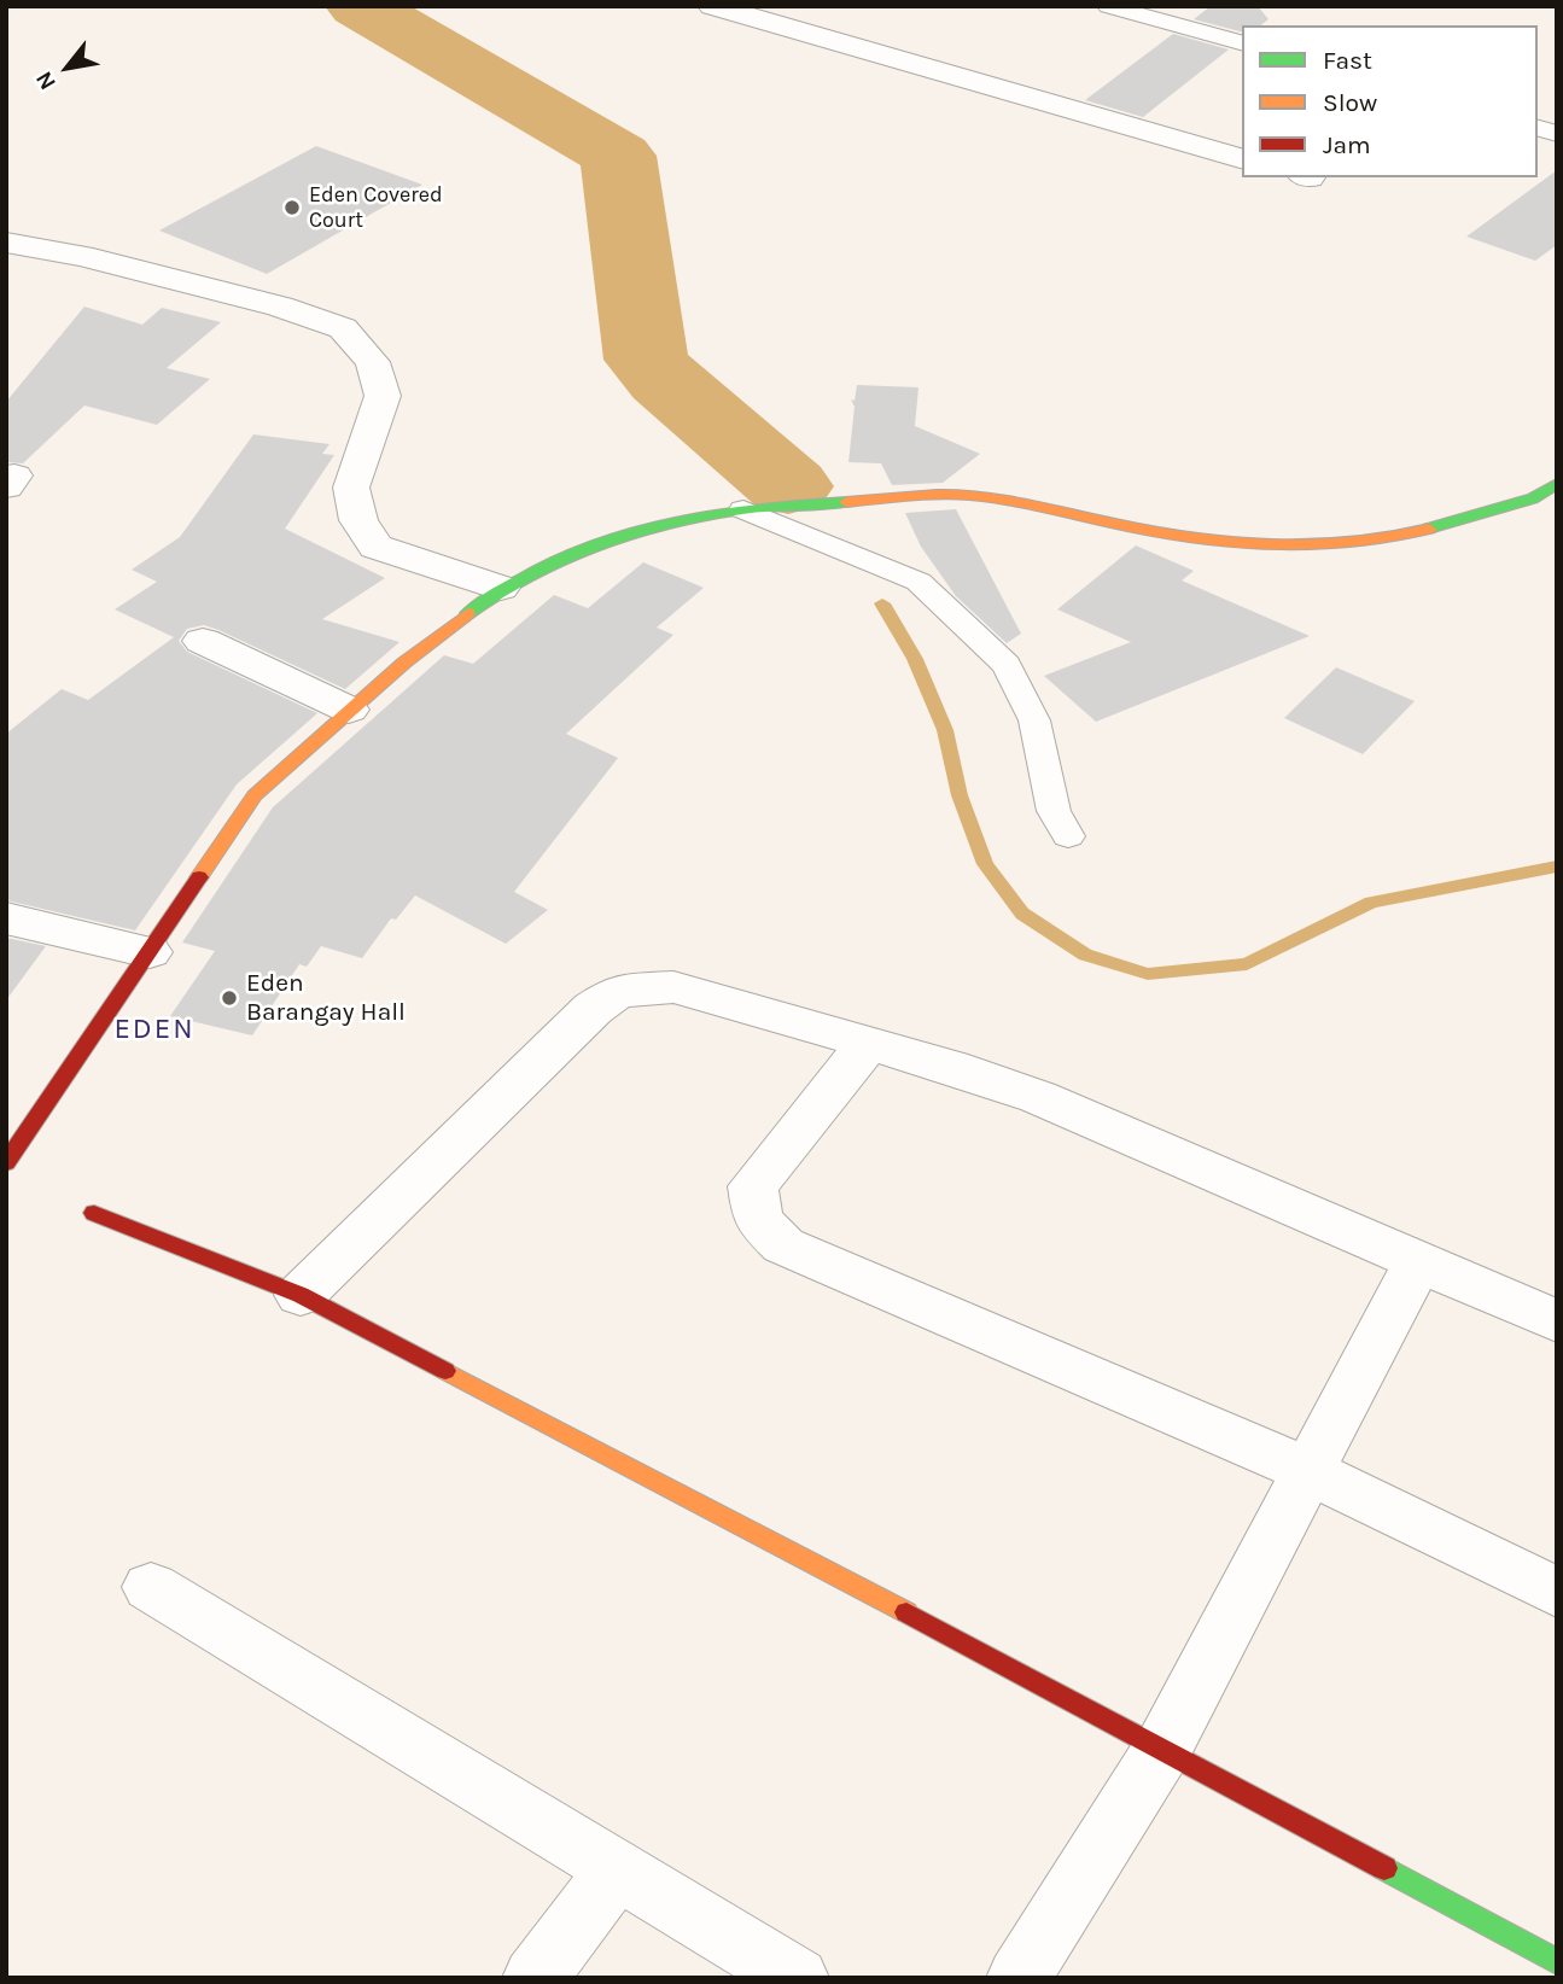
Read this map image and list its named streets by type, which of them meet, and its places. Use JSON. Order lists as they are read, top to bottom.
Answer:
{
  "districts": ["EDEN"],
  "places": ["Eden Covered Court", "Eden Barangay Hall"],
  "legend": ["Fast", "Slow", "Jam"],
  "north": "bottom left"
}
